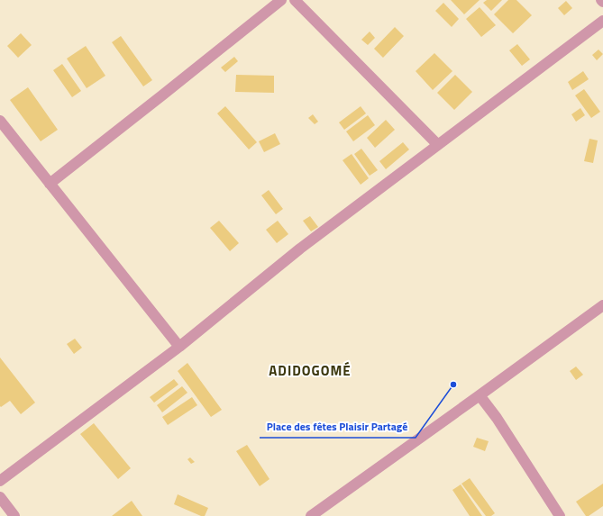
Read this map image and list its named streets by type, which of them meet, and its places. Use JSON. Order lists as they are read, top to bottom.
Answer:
{
  "districts": ["ADIDOGOMÉ"],
  "places": ["Place des fêtes Plaisir Partagé"]
}
